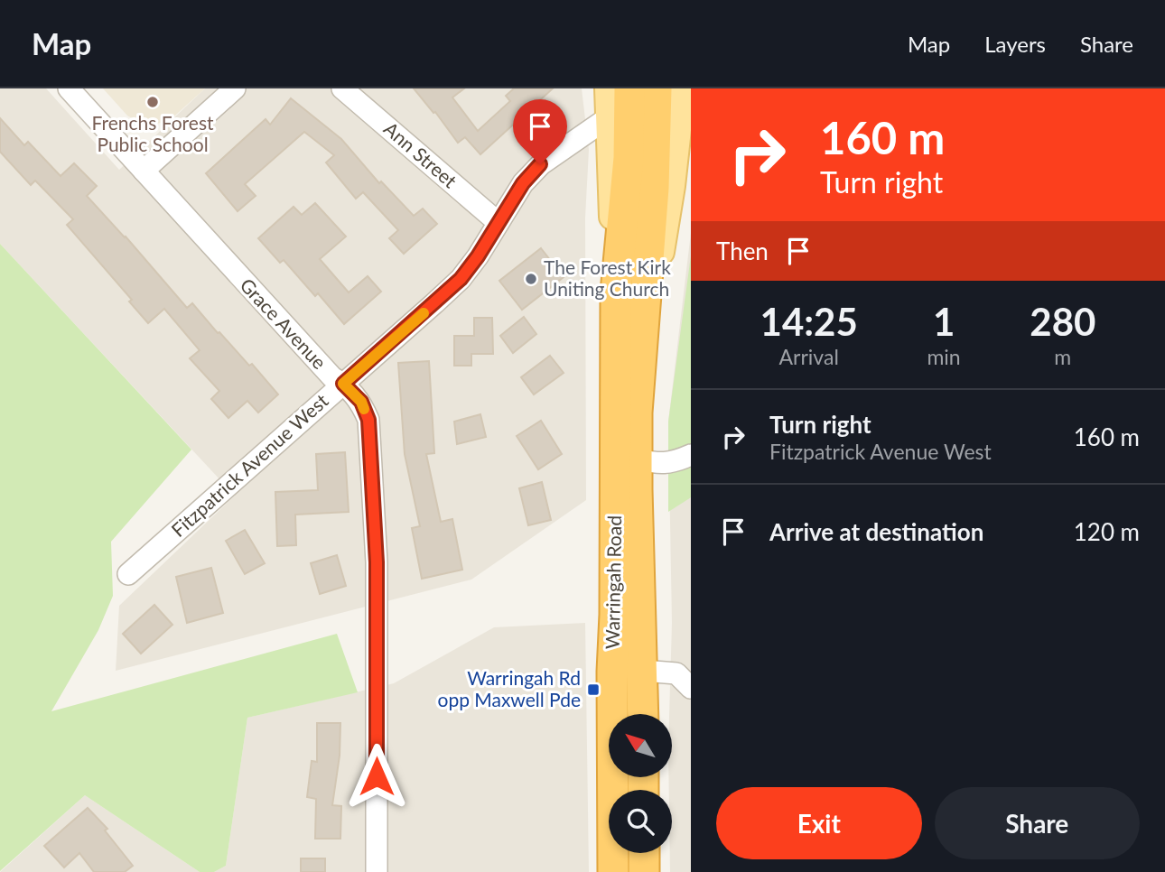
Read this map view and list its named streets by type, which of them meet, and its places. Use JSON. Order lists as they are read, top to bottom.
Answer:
{
  "streets": {
    "highway": ["Warringah Road"],
    "street": ["Ann Street", "Grace Avenue", "Fitzpatrick Avenue West"]
  },
  "crossings": [
    ["Ann Street", "Fitzpatrick Avenue West"],
    ["Grace Avenue", "Fitzpatrick Avenue West"],
    ["Fitzpatrick Avenue West", "Warringah Road"]
  ],
  "places": {
    "other": ["Frenchs Forest Public School", "The Forest Kirk Uniting Church"],
    "transit": ["Warringah Rd opp Maxwell Pde"]
  },
  "north": "top left",
  "page": {
    "header": "Map",
    "nav": ["Map", "Layers", "Share"],
    "turn": ["160 m", "Turn right"],
    "then": "Then",
    "eta": [
      "14:25",
      "Arrival",
      "1",
      "min",
      "280",
      "m"
    ],
    "list": [
      {
        "name": "Turn right",
        "note": "Fitzpatrick Avenue West",
        "value": "160 m"
      },
      {
        "name": "Arrive at destination",
        "value": "120 m"
      }
    ],
    "buttons": ["Exit", "Share"]
  }
}
